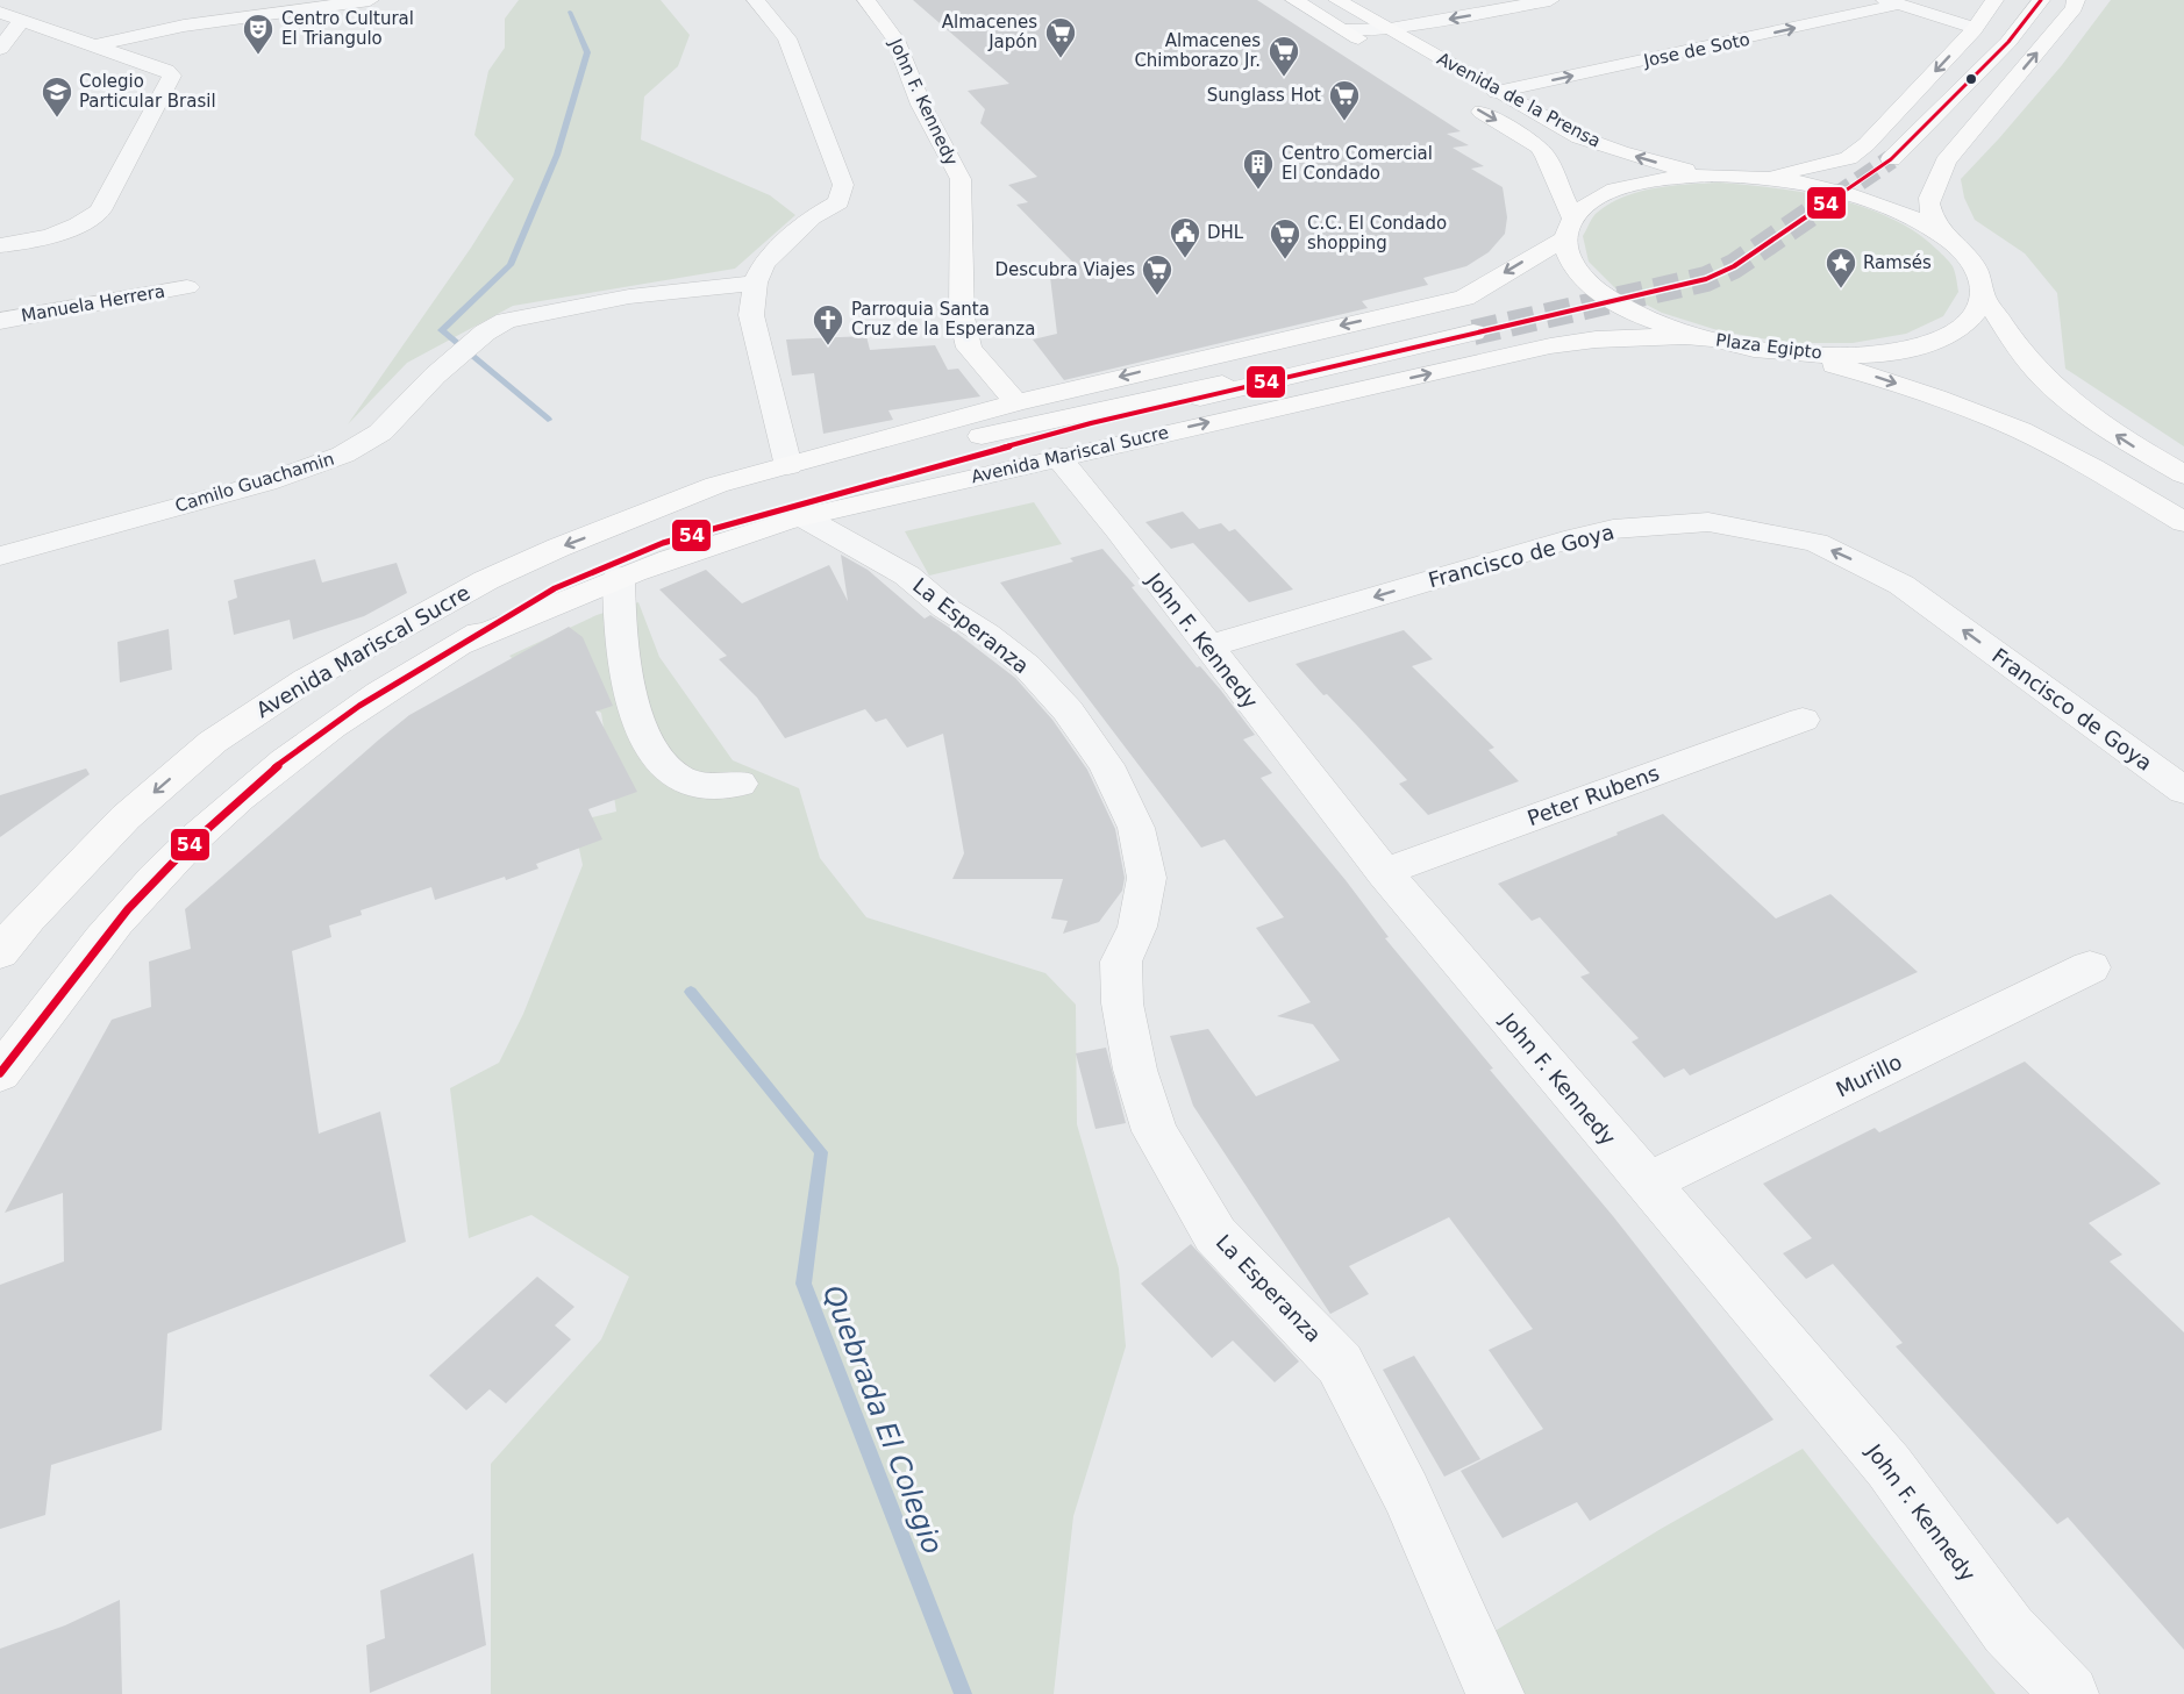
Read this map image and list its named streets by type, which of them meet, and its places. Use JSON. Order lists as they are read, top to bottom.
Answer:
{
  "streets": {
    "main road": [
      "Avenida de la Prensa",
      "John F. Kennedy",
      "Plaza Egipto",
      "Avenida Mariscal Sucre"
    ],
    "street": [
      "Jose de Soto",
      "Manuela Herrera",
      "Camilo Guachamin",
      "Francisco de Goya",
      "La Esperanza",
      "Peter Rubens",
      "Murillo"
    ]
  },
  "crossings": [
    ["Jose de Soto", "Avenida de la Prensa"],
    ["Avenida de la Prensa", "Plaza Egipto"],
    ["Avenida de la Prensa", "Avenida Mariscal Sucre"],
    ["John F. Kennedy", "Avenida Mariscal Sucre"],
    ["John F. Kennedy", "Francisco de Goya"],
    ["John F. Kennedy", "Peter Rubens"],
    ["John F. Kennedy", "Murillo"],
    ["Plaza Egipto", "Avenida Mariscal Sucre"],
    ["Avenida Mariscal Sucre", "La Esperanza"]
  ],
  "one_way": ["Jose de Soto", "Francisco de Goya"],
  "water": ["Quebrada El Colegio"],
  "places": {
    "theatre": ["Centro Cultural El Triangulo"],
    "supermarket": [
      "Almacenes Japón",
      "Almacenes Chimborazo Jr.",
      "Sunglass Hot",
      "C.C. El Condado shopping",
      "Descubra Viajes"
    ],
    "school or university": ["Colegio Particular Brasil"],
    "building": ["Centro Comercial El Condado"],
    "public building": ["DHL"],
    "place": ["Ramsés"],
    "church": ["Parroquia Santa Cruz de la Esperanza"]
  },
  "lines": ["transit line 54"]
}
